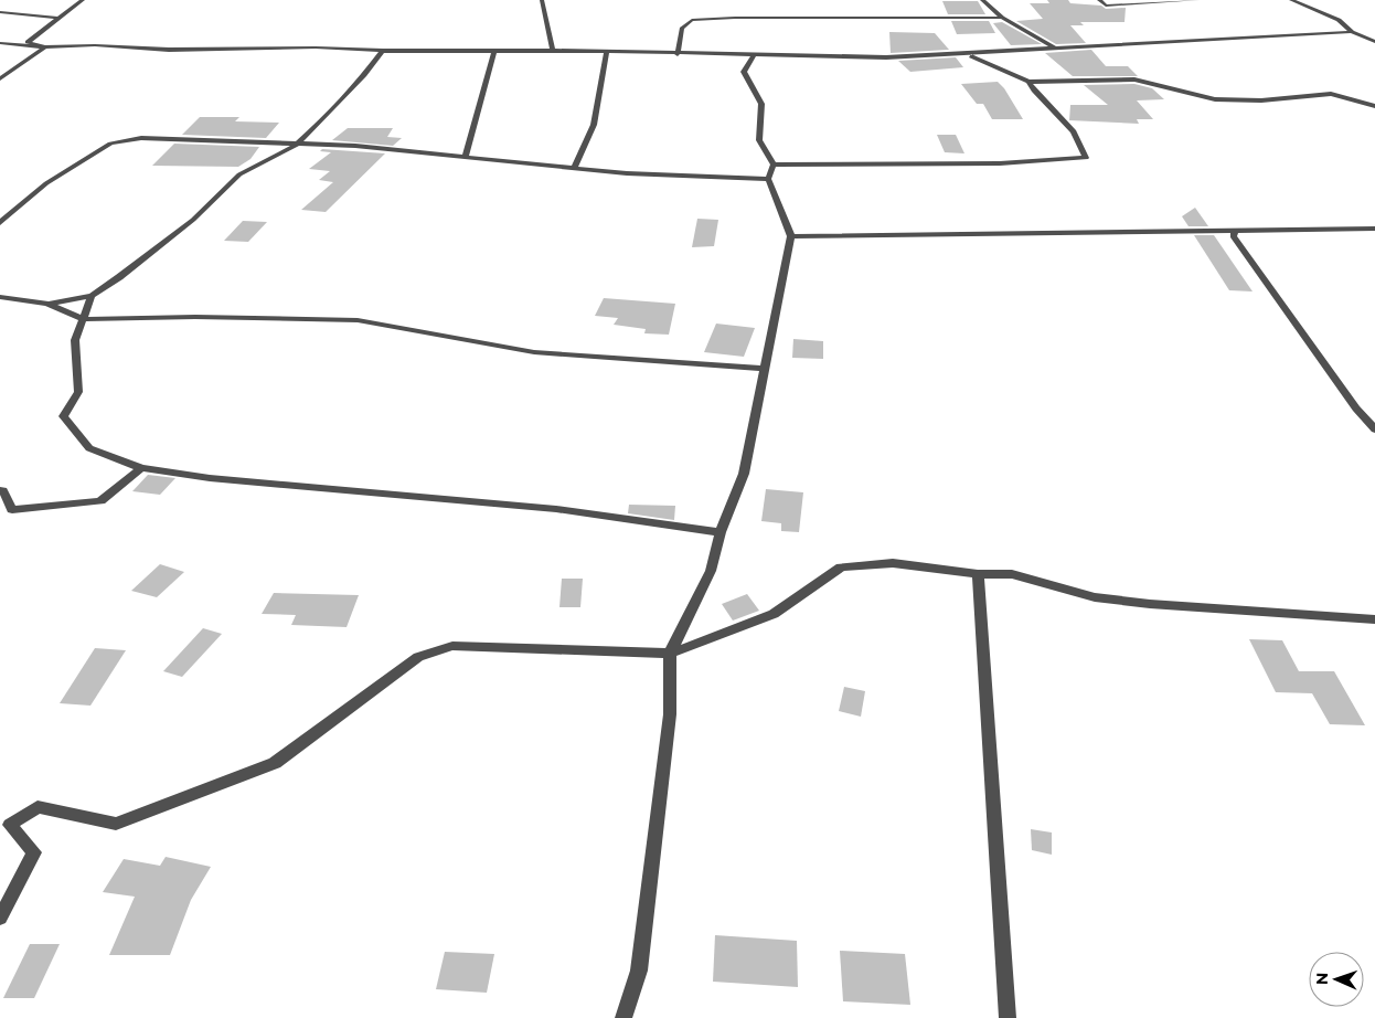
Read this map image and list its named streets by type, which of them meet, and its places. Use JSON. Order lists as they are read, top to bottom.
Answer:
{
  "north": "left"
}
